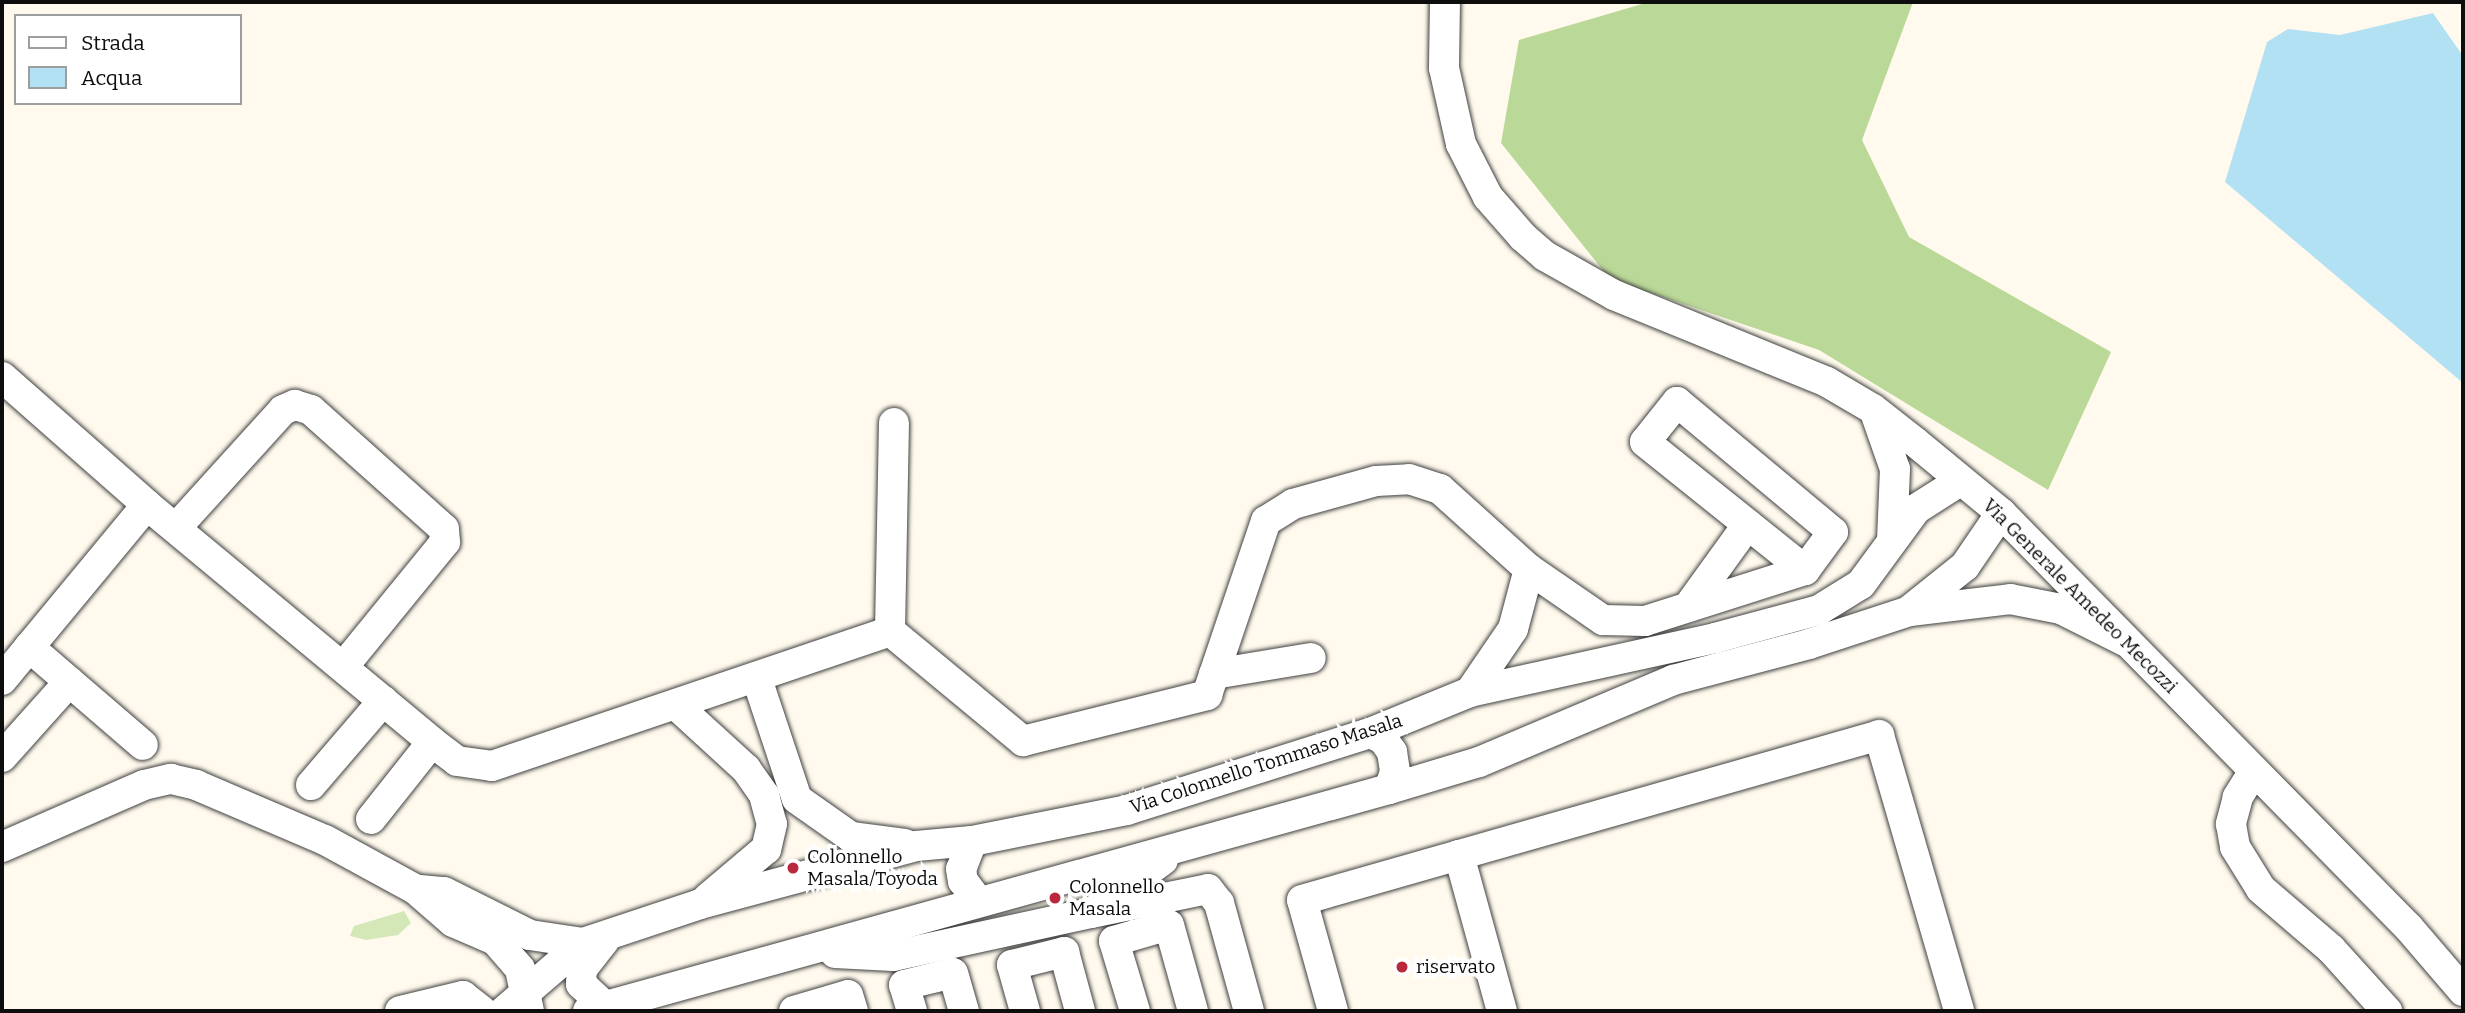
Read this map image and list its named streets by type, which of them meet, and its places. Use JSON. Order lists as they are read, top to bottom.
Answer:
{
  "streets": {
    "street": ["Via Generale Amedeo Mecozzi", "Via Colonnello Tommaso Masala"]
  },
  "crossings": [
    ["Via Generale Amedeo Mecozzi", "Via Colonnello Tommaso Masala"]
  ],
  "places": ["Colonnello Masala/Toyoda", "Colonnello Masala", "riservato"],
  "legend": ["Strada", "Acqua"]
}
